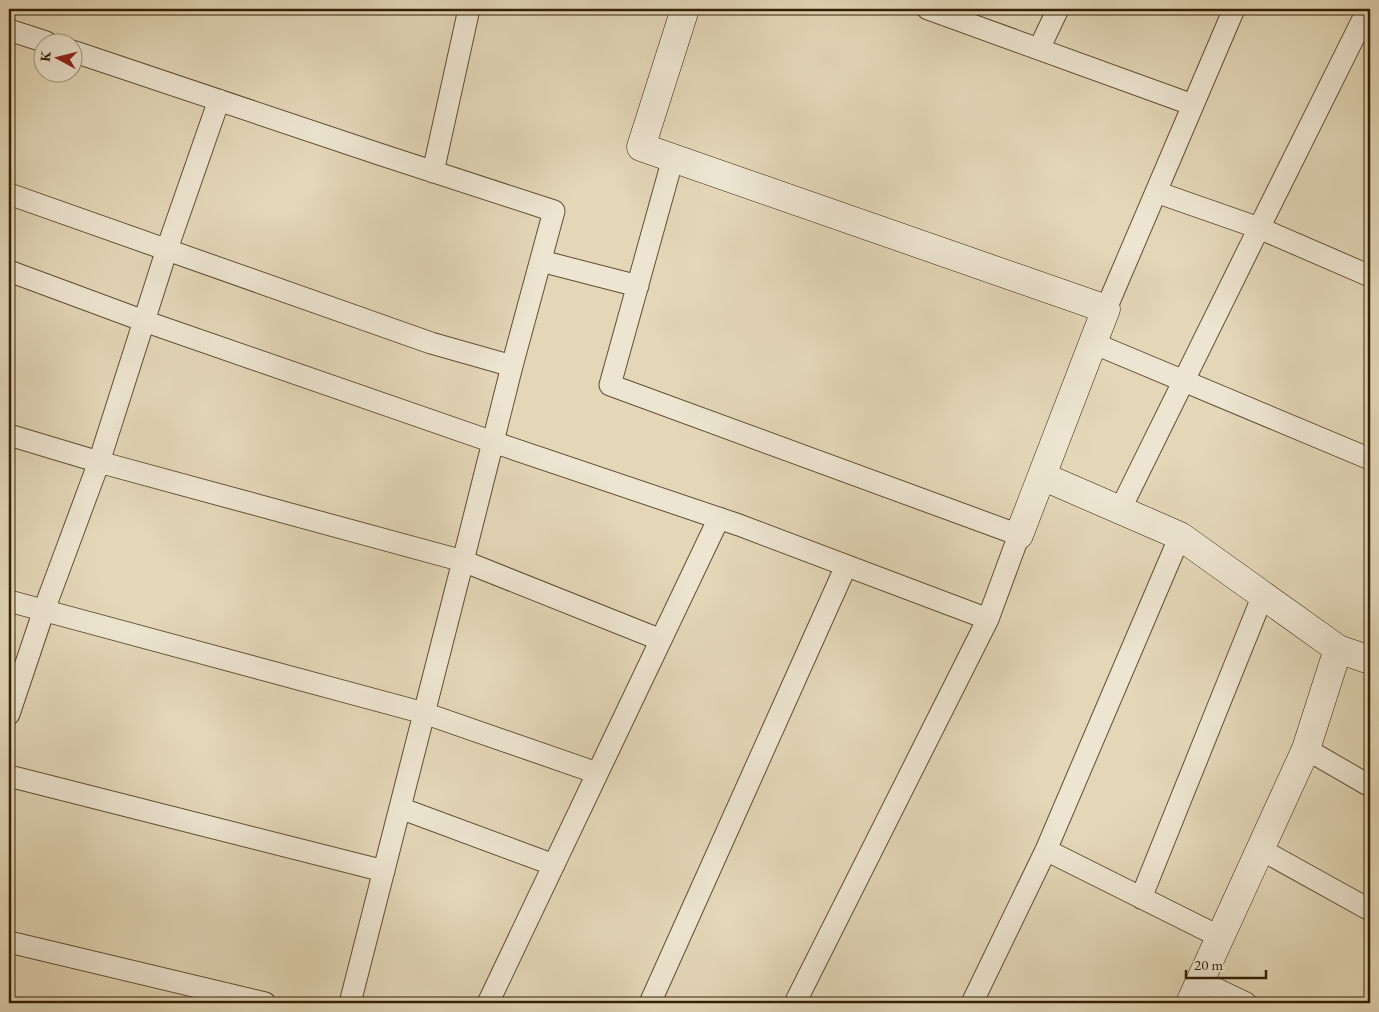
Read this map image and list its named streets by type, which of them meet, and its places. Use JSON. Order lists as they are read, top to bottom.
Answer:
{
  "scale_bar": "20 m",
  "north": "left"
}
